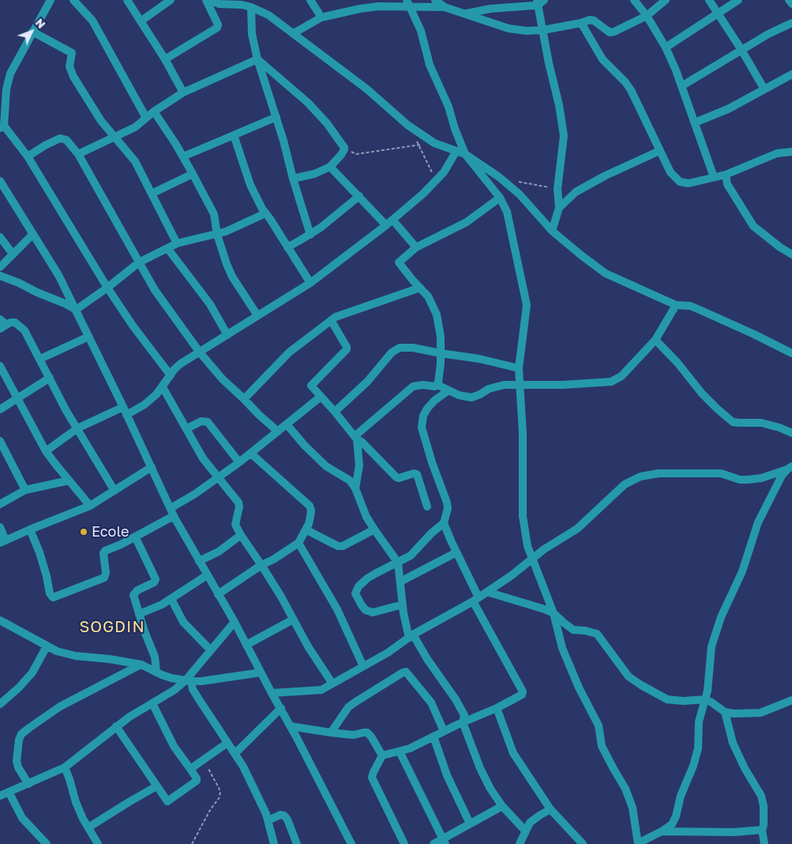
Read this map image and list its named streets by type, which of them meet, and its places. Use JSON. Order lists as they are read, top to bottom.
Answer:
{
  "districts": ["SOGDIN"],
  "places": ["Ecole"],
  "north": "top right"
}
